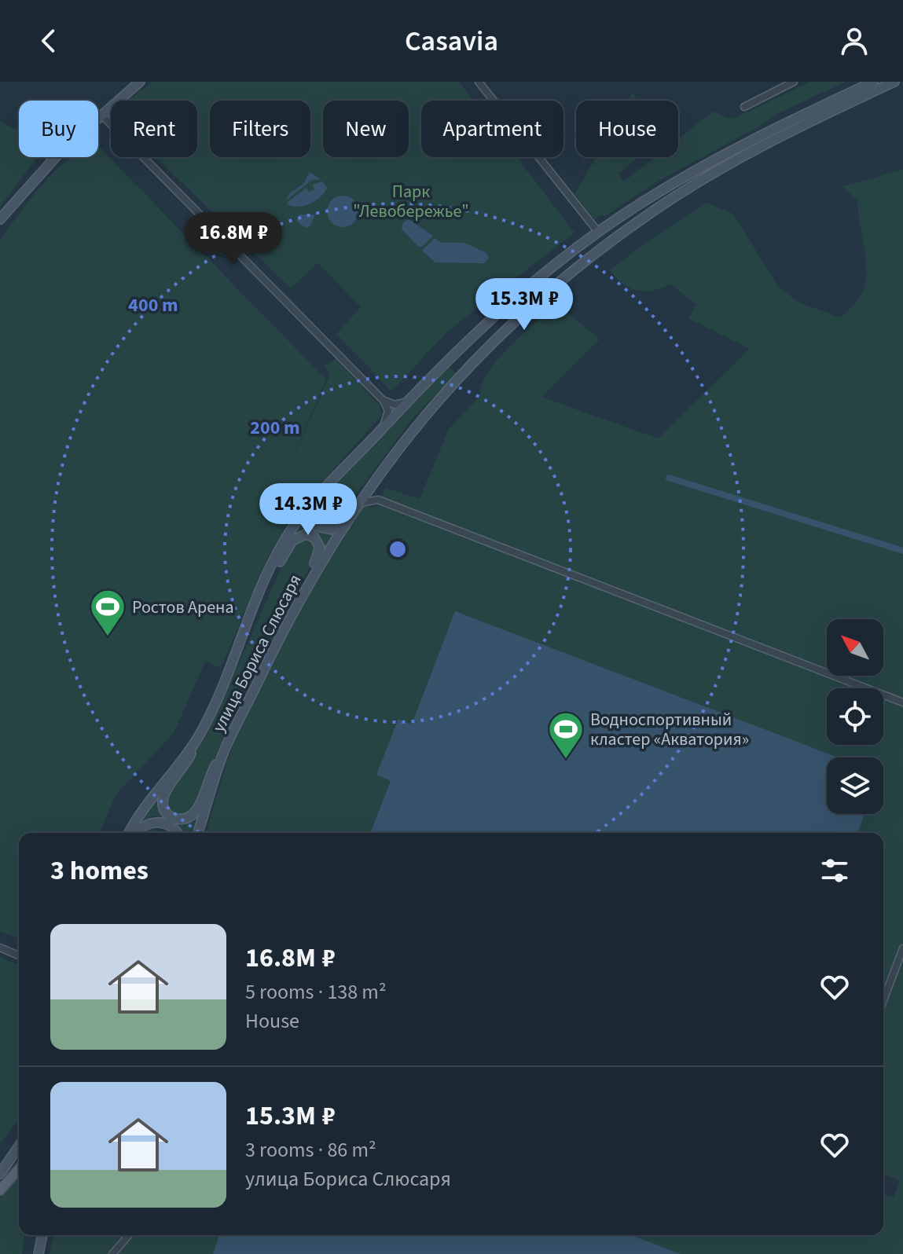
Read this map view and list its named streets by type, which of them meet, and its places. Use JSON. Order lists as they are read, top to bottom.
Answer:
{
  "streets": {
    "main road": ["улица Бориса Слюсаря"]
  },
  "parks": ["Парк \"Левобережье\""],
  "places": {
    "sports": ["Ростов Арена", "Водноспортивный кластер «Акватория»"]
  },
  "north": "top left",
  "page": {
    "header": "Casavia",
    "chip": [
      "Buy",
      "Rent",
      "Filters",
      "New",
      "Apartment",
      "House"
    ],
    "price": ["16.8M ₽", "15.3M ₽", "14.3M ₽"],
    "heading": "3 homes",
    "list": [
      {
        "name": "16.8M ₽",
        "note": "5 rooms · 138 m² · House"
      },
      {
        "name": "15.3M ₽",
        "note": "3 rooms · 86 m² · улица Бориса Слюсаря"
      }
    ]
  },
  "rings": ["400 m", "200 m"]
}
